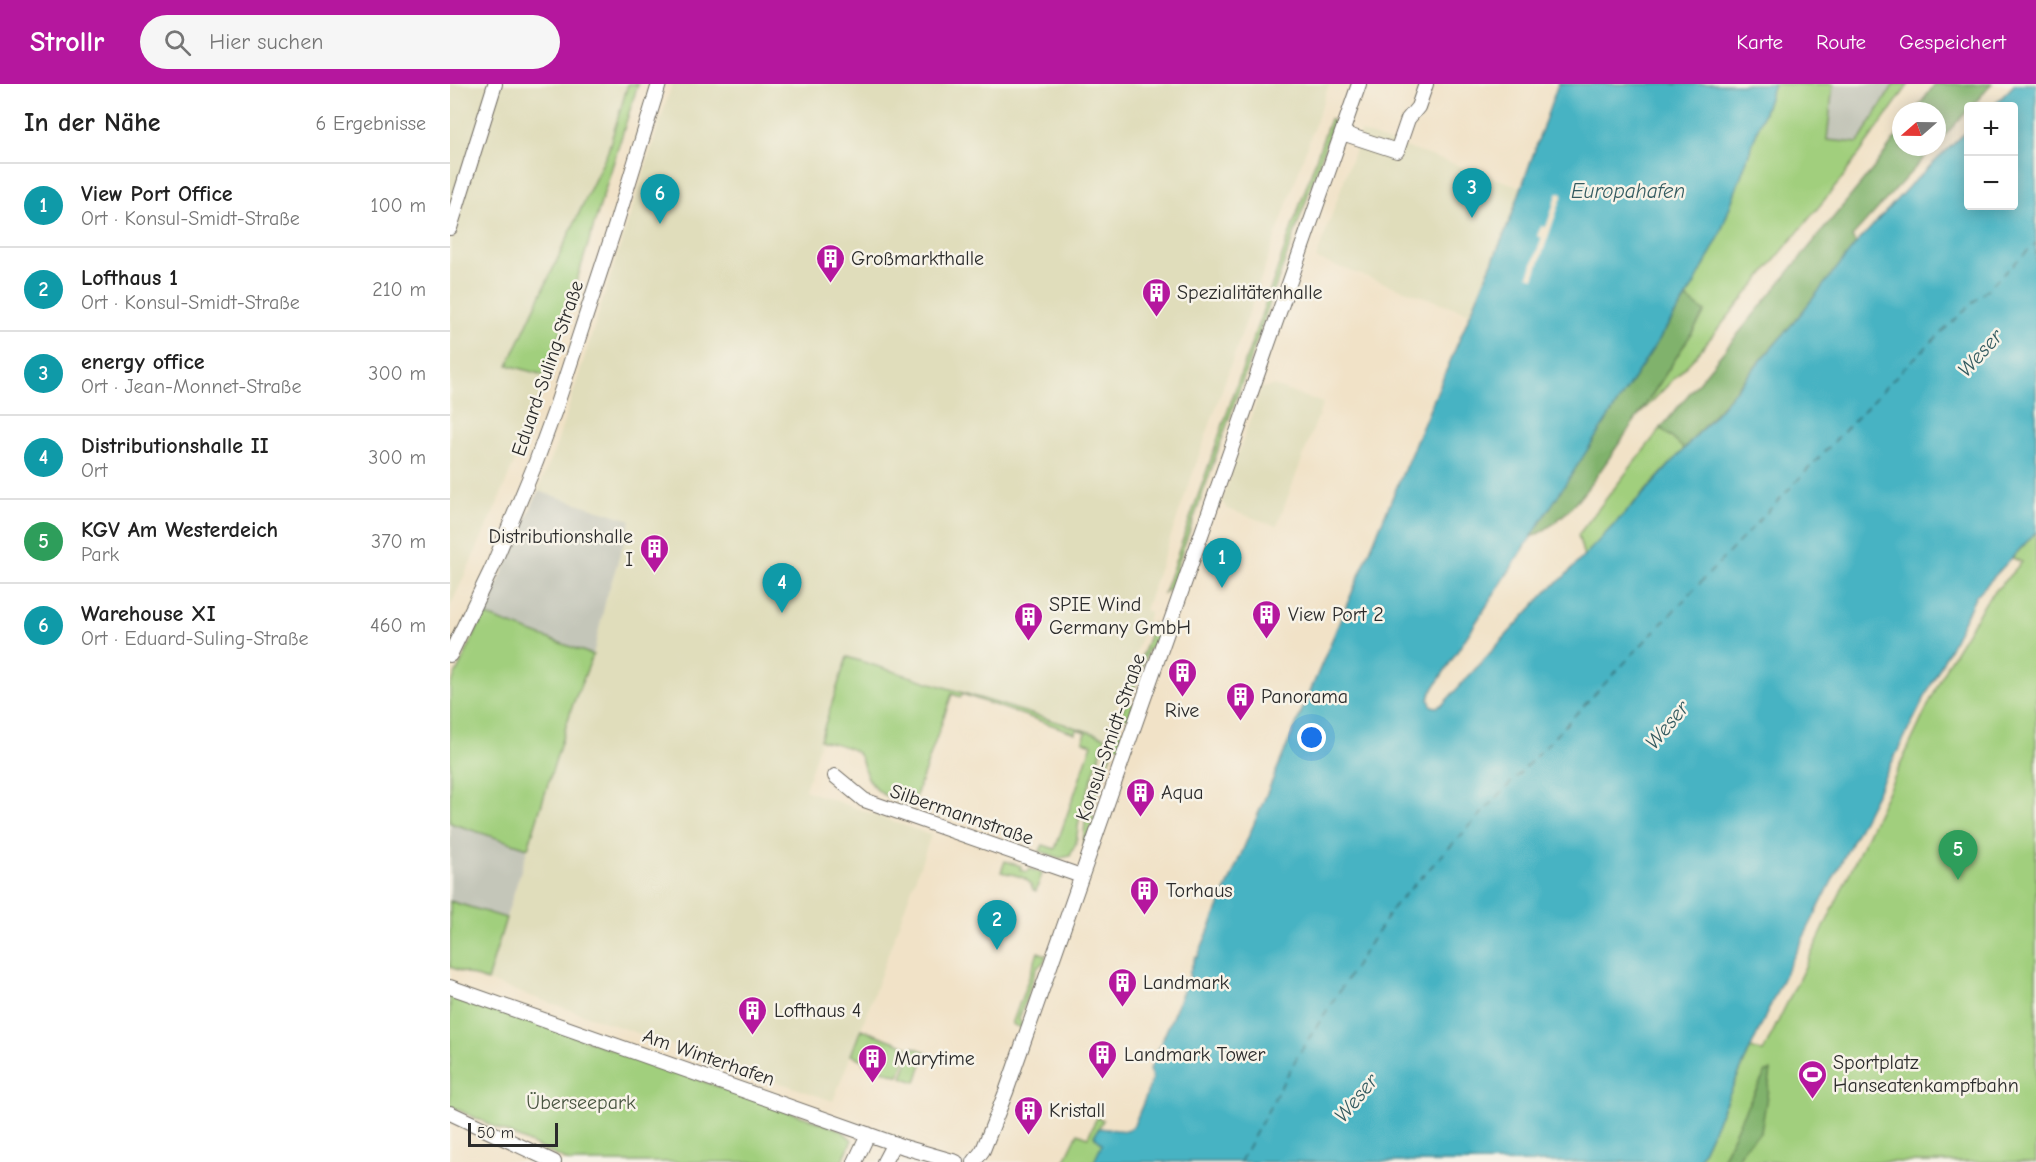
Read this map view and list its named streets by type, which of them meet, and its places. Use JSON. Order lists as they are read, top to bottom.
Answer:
{
  "streets": {
    "street": [
      "Eduard-Suling-Straße",
      "Konsul-Smidt-Straße",
      "Silbermannstraße",
      "Am Winterhafen"
    ]
  },
  "crossings": [
    ["Konsul-Smidt-Straße", "Silbermannstraße"]
  ],
  "water": ["Europahafen", "Weser"],
  "parks": ["Überseepark"],
  "places": {
    "building": [
      "Großmarkthalle",
      "Spezialitätenhalle",
      "Distributionshalle I",
      "View Port 2",
      "SPIE Wind Germany GmbH",
      "Rive",
      "Panorama",
      "Aqua",
      "Torhaus",
      "Landmark",
      "Lofthaus 4",
      "Landmark Tower",
      "Marytime",
      "Kristall"
    ],
    "sports": ["Sportplatz Hanseatenkampfbahn"]
  },
  "scale_bar": "50 m",
  "north": "left",
  "page": {
    "header": "Strollr",
    "search": "Hier suchen",
    "nav": ["Karte", "Route", "Gespeichert"],
    "heading": ["In der Nähe", "6 Ergebnisse"],
    "map_buttons": ["+", "−"],
    "list": [
      {
        "mark": "1",
        "name": "View Port Office",
        "note": "Ort · Konsul-Smidt-Straße",
        "value": "100 m"
      },
      {
        "mark": "2",
        "name": "Lofthaus 1",
        "note": "Ort · Konsul-Smidt-Straße",
        "value": "210 m"
      },
      {
        "mark": "3",
        "name": "energy office",
        "note": "Ort · Jean-Monnet-Straße",
        "value": "300 m"
      },
      {
        "mark": "4",
        "name": "Distributionshalle II",
        "note": "Ort",
        "value": "300 m"
      },
      {
        "mark": "5",
        "name": "KGV Am Westerdeich",
        "note": "Park",
        "value": "370 m"
      },
      {
        "mark": "6",
        "name": "Warehouse XI",
        "note": "Ort · Eduard-Suling-Straße",
        "value": "460 m"
      }
    ],
    "pins": [
      "3",
      "6",
      "1",
      "4",
      "5",
      "2"
    ],
    "scale": "50 m"
  }
}
